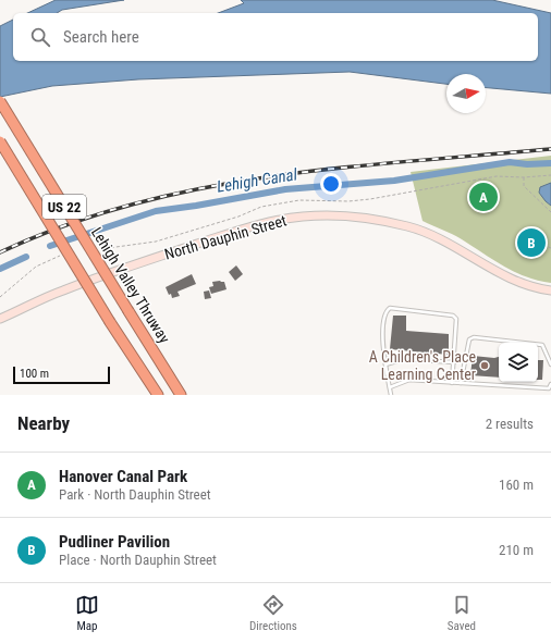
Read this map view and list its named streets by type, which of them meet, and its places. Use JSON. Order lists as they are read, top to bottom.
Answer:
{
  "streets": {
    "highway": ["US 22", "Lehigh Valley Thruway"],
    "street": ["North Dauphin Street"]
  },
  "water": ["Lehigh Canal"],
  "places": ["A Children's Place Learning Center"],
  "scale_bar": "100 m",
  "north": "right",
  "page": {
    "search": "Search here",
    "pins": ["A", "B"],
    "scale": "100 m",
    "heading": ["Nearby", "2 results"],
    "list": [
      {
        "mark": "A",
        "name": "Hanover Canal Park",
        "note": "Park · North Dauphin Street",
        "value": "160 m"
      },
      {
        "mark": "B",
        "name": "Pudliner Pavilion",
        "note": "Place · North Dauphin Street",
        "value": "210 m"
      }
    ],
    "nav": ["Map", "Directions", "Saved"]
  }
}
